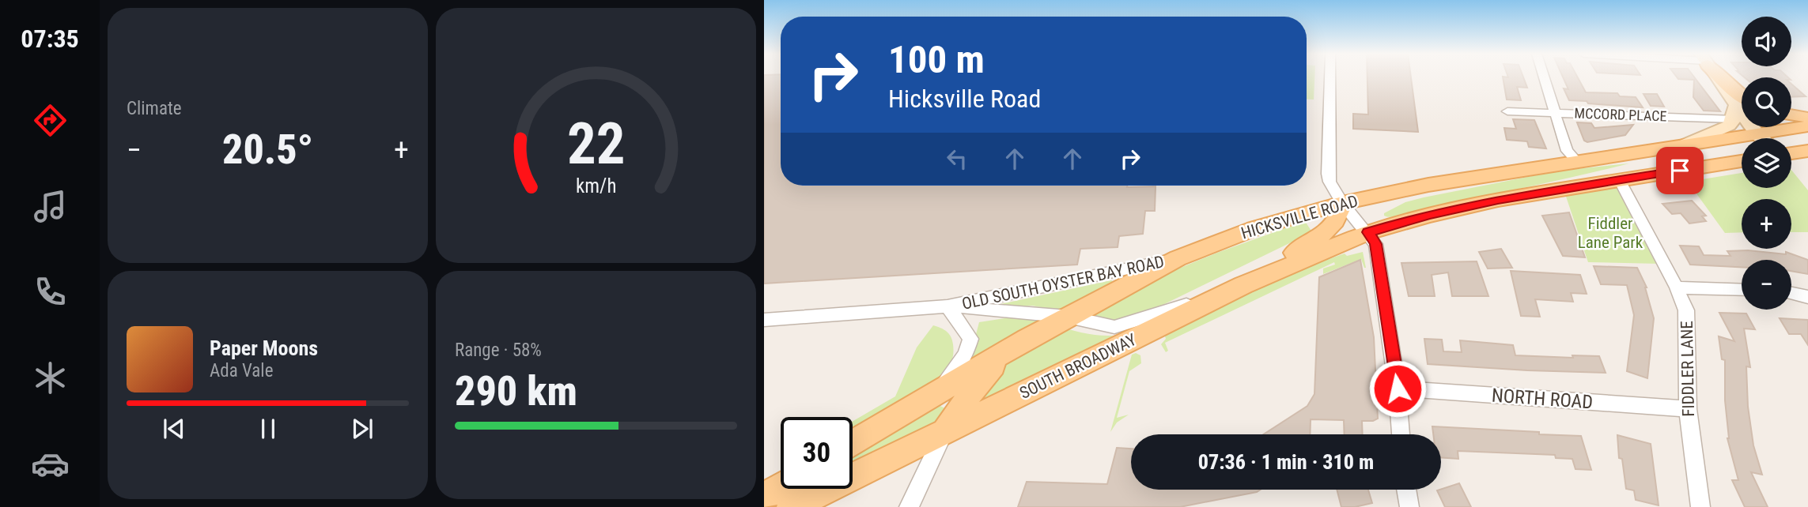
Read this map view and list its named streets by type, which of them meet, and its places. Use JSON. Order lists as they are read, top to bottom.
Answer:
{
  "streets": {
    "main road": ["HICKSVILLE ROAD", "SOUTH BROADWAY"],
    "street": [
      "MCCORD PLACE",
      "OLD SOUTH OYSTER BAY ROAD",
      "FIDDLER LANE",
      "NORTH ROAD"
    ]
  },
  "crossings": [
    ["HICKSVILLE ROAD", "OLD SOUTH OYSTER BAY ROAD"],
    ["HICKSVILLE ROAD", "SOUTH BROADWAY"],
    ["HICKSVILLE ROAD", "FIDDLER LANE"],
    ["OLD SOUTH OYSTER BAY ROAD", "SOUTH BROADWAY"],
    ["FIDDLER LANE", "NORTH ROAD"]
  ],
  "parks": ["Fiddler Lane Park"],
  "page": {
    "tabs": "07:35",
    "tile": [
      "Climate",
      ["Range · 58%", "290 km"]
    ],
    "map_buttons": ["+", "−"],
    "turn": ["100 m", "Hicksville Road"],
    "heat": ["−", "20.5°", "+"],
    "song": ["Paper Moons", "Ada Vale"],
    "limit": "30",
    "trip": "07:36 · 1 min · 310 m",
    "gauge": ["22", "km/h"]
  }
}
